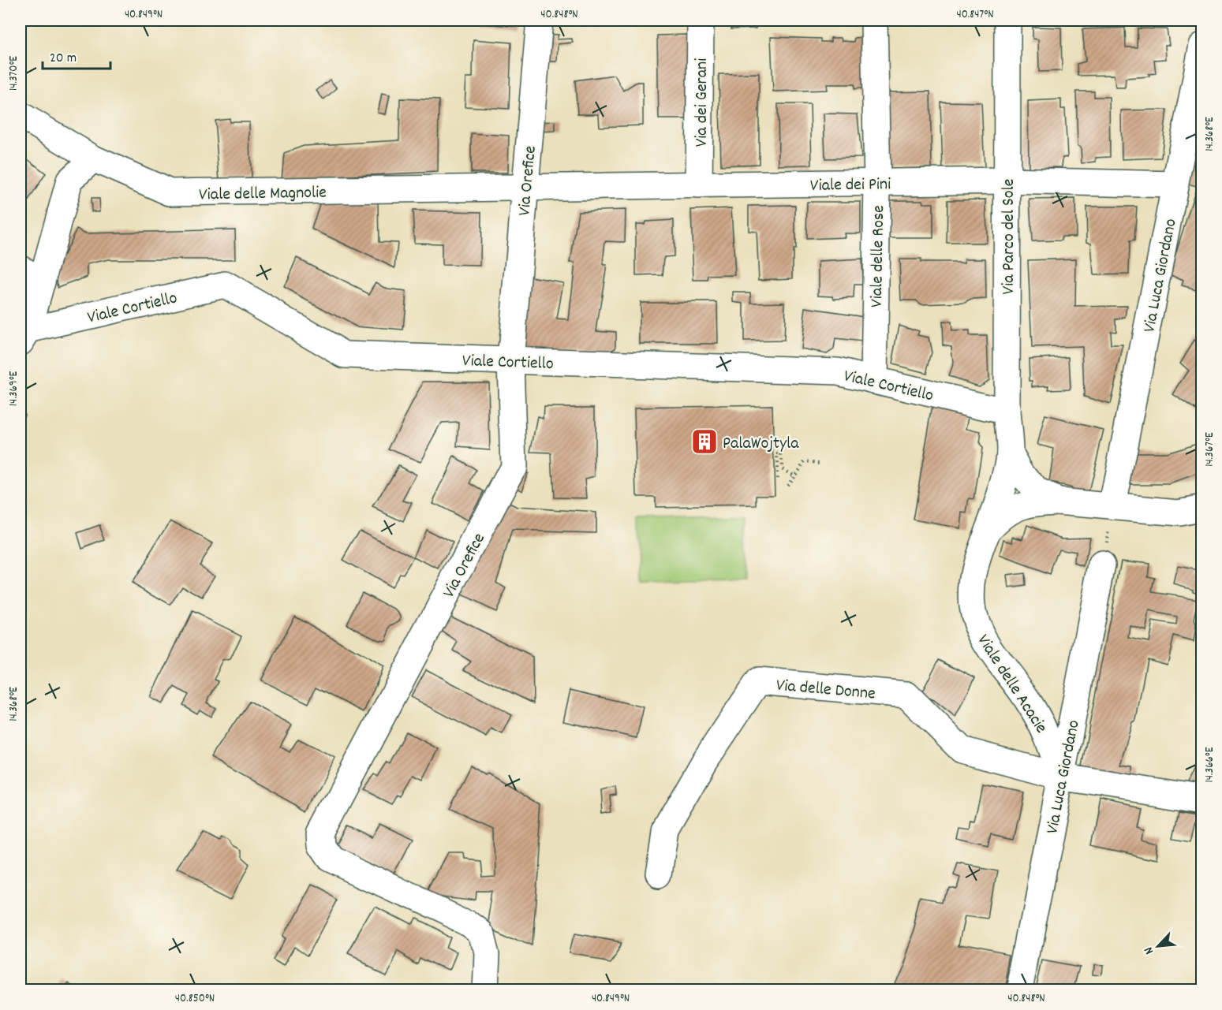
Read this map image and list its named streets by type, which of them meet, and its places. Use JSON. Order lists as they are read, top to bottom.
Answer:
{
  "streets": {
    "street": [
      "Via dei Gerani",
      "Via Orefice",
      "Viale dei Pini",
      "Viale delle Magnolie",
      "Via Parco del Sole",
      "Viale delle Rose",
      "Via Luca Giordano",
      "Viale Cortiello",
      "Viale delle Acacie",
      "Via delle Donne"
    ]
  },
  "crossings": [
    ["Via dei Gerani", "Viale dei Pini"],
    ["Via Orefice", "Viale dei Pini"],
    ["Via Orefice", "Viale delle Magnolie"],
    ["Via Orefice", "Viale Cortiello"],
    ["Viale dei Pini", "Viale delle Magnolie"],
    ["Viale dei Pini", "Via Parco del Sole"],
    ["Viale dei Pini", "Viale delle Rose"],
    ["Viale dei Pini", "Via Luca Giordano"],
    ["Viale delle Magnolie", "Viale Cortiello"],
    ["Via Parco del Sole", "Viale Cortiello"],
    ["Via Parco del Sole", "Viale delle Acacie"],
    ["Viale delle Rose", "Viale Cortiello"],
    ["Via Luca Giordano", "Viale delle Acacie"],
    ["Via Luca Giordano", "Via delle Donne"],
    ["Viale delle Acacie", "Via delle Donne"]
  ],
  "places": {
    "building": ["PalaWojtyla"]
  },
  "scale_bar": "20 m",
  "north": "bottom left",
  "coordinates": [
    "40.849°N",
    "40.848°N",
    "40.847°N",
    "14.370°E",
    "14.368°E",
    "14.369°E",
    "14.367°E",
    "14.366°E",
    "40.850°N"
  ]
}
